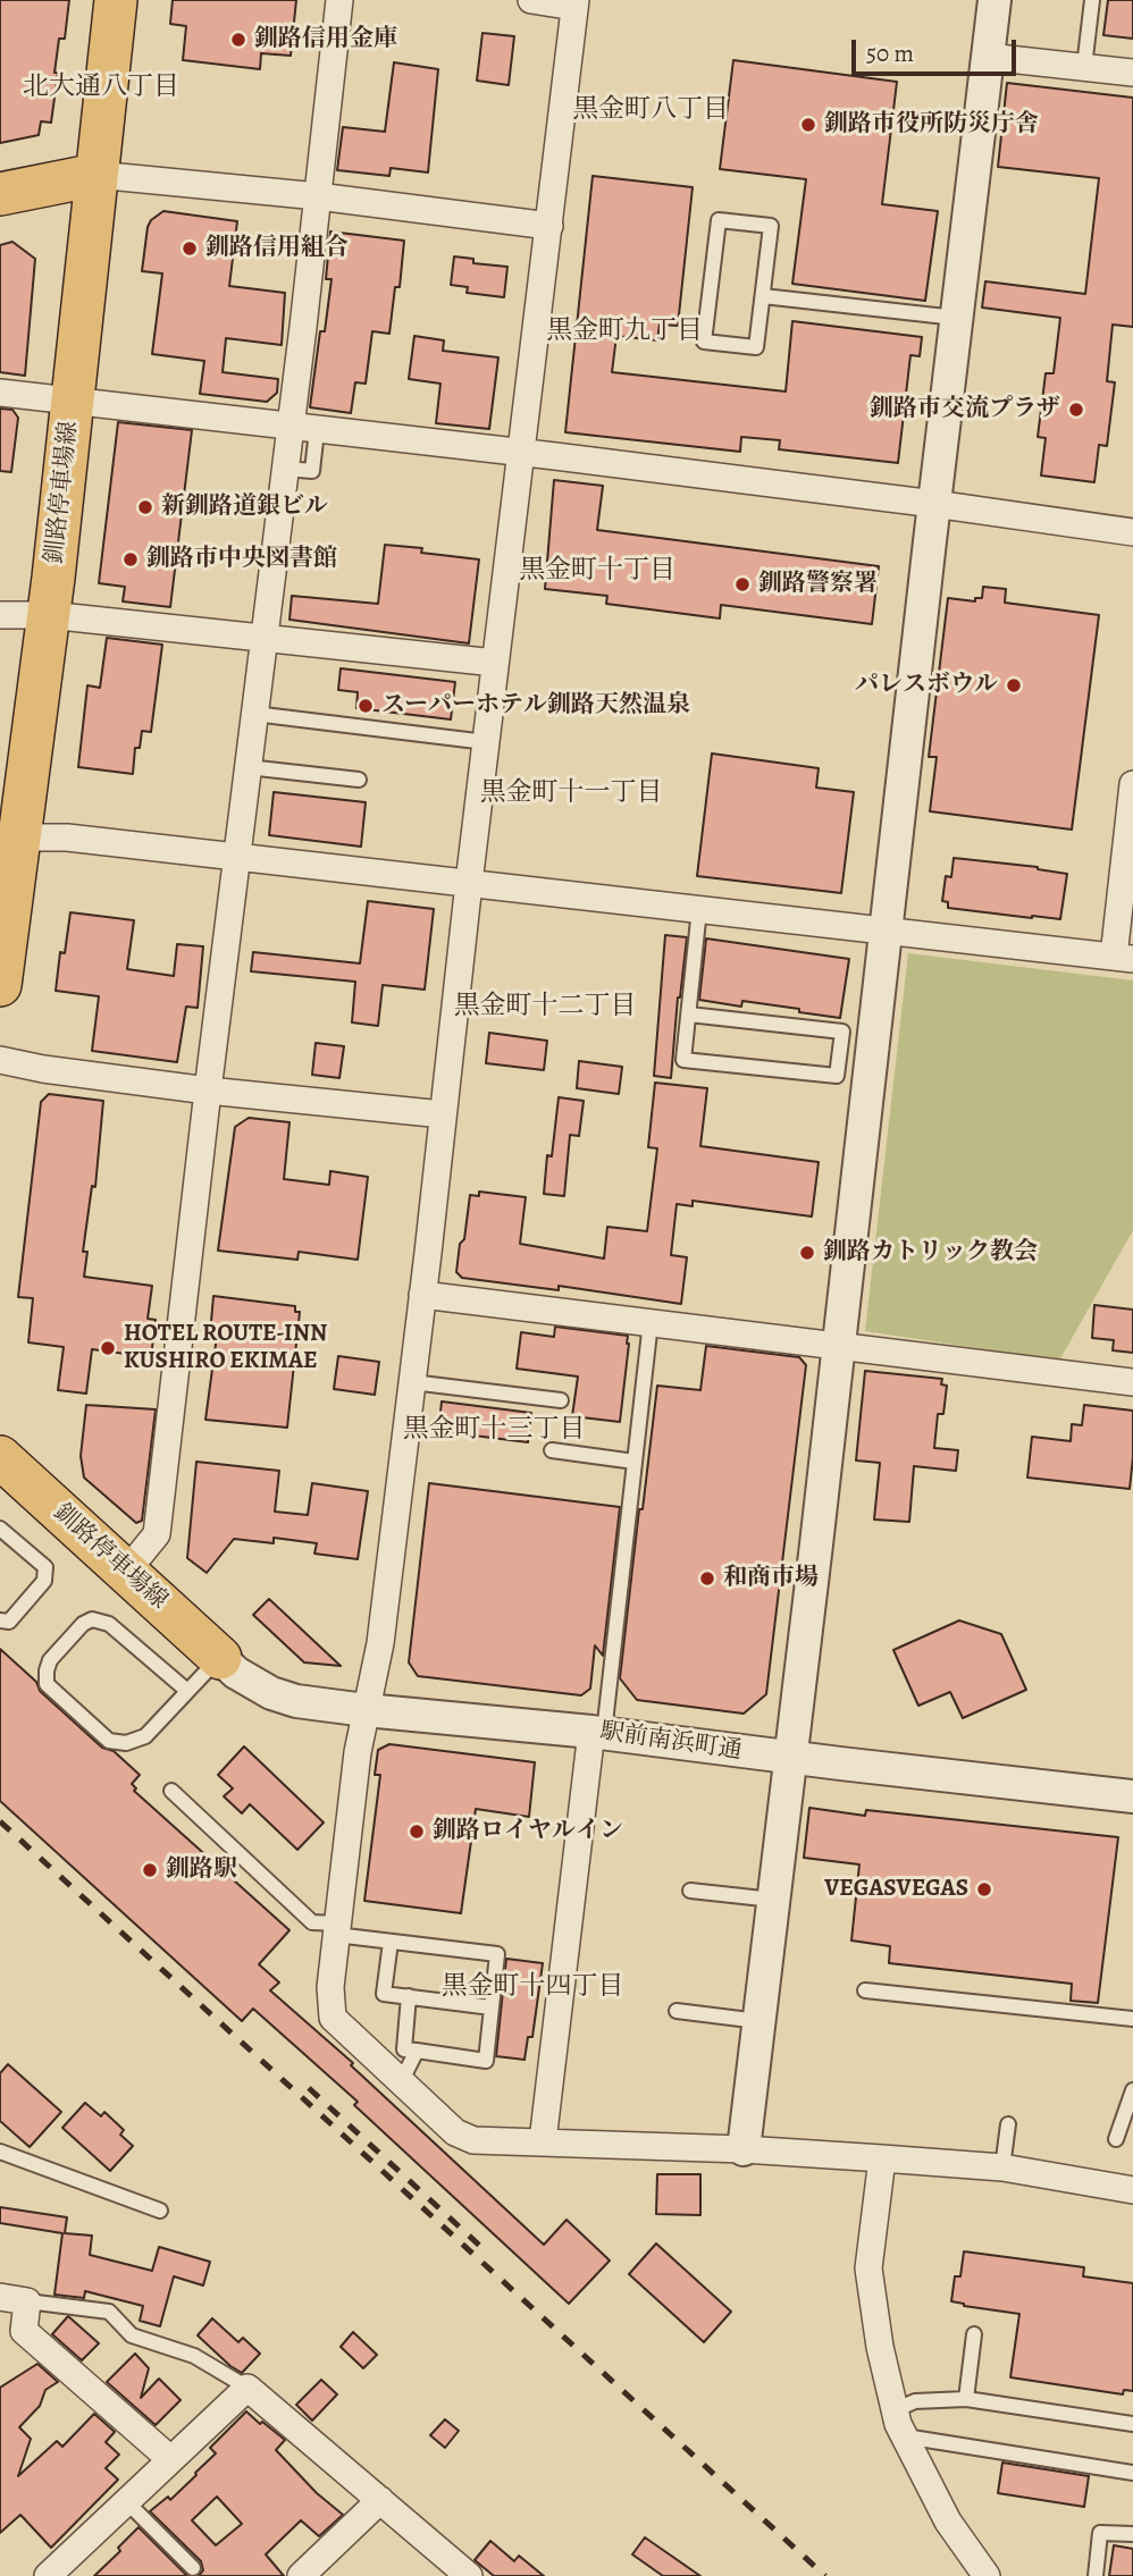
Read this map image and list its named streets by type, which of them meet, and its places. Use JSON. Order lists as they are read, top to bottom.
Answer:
{
  "streets": {
    "main road": ["釧路停車場線"],
    "street": ["駅前南浜町通"]
  },
  "crossings": [
    ["釧路停車場線", "駅前南浜町通"]
  ],
  "districts": [
    "北大通八丁目",
    "黒金町八丁目",
    "黒金町九丁目",
    "黒金町十丁目",
    "黒金町十一丁目",
    "黒金町十二丁目",
    "黒金町十三丁目",
    "黒金町十四丁目"
  ],
  "places": [
    "釧路信用金庫",
    "釧路市役所防災庁舎",
    "釧路信用組合",
    "釧路市交流プラザ",
    "新釧路道銀ビル",
    "釧路市中央図書館",
    "釧路警察署",
    "パレスボウル",
    "スーパーホテル釧路天然温泉",
    "釧路カトリック教会",
    "HOTEL ROUTE-INN KUSHIRO EKIMAE",
    "和商市場",
    "釧路ロイヤルイン",
    "釧路駅",
    "VEGASVEGAS"
  ],
  "scale_bar": "50 m"
}
